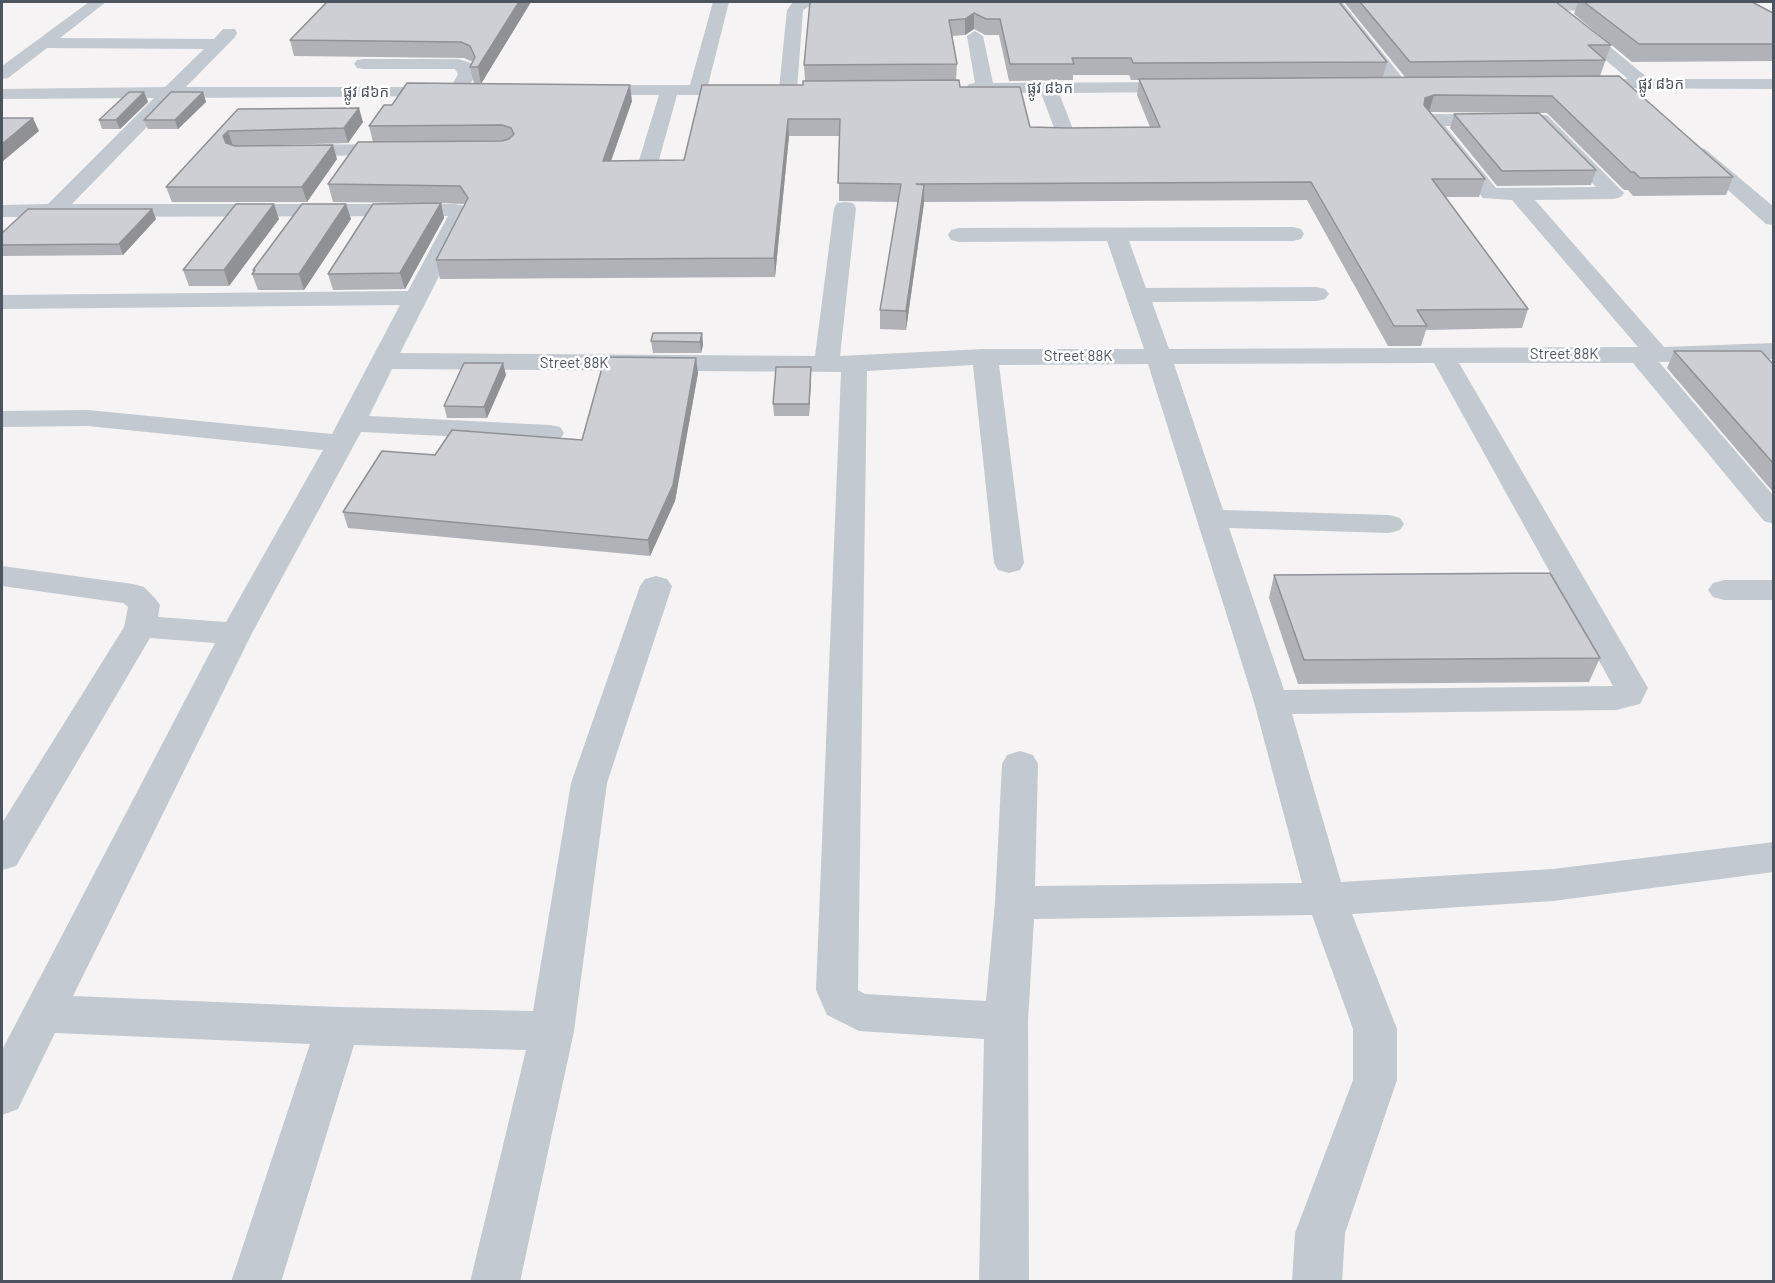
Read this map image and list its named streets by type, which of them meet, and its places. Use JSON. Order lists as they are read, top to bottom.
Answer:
{
  "streets": {
    "street": ["ផ្លូវ ៨៦ក", "Street 88K"]
  }
}
